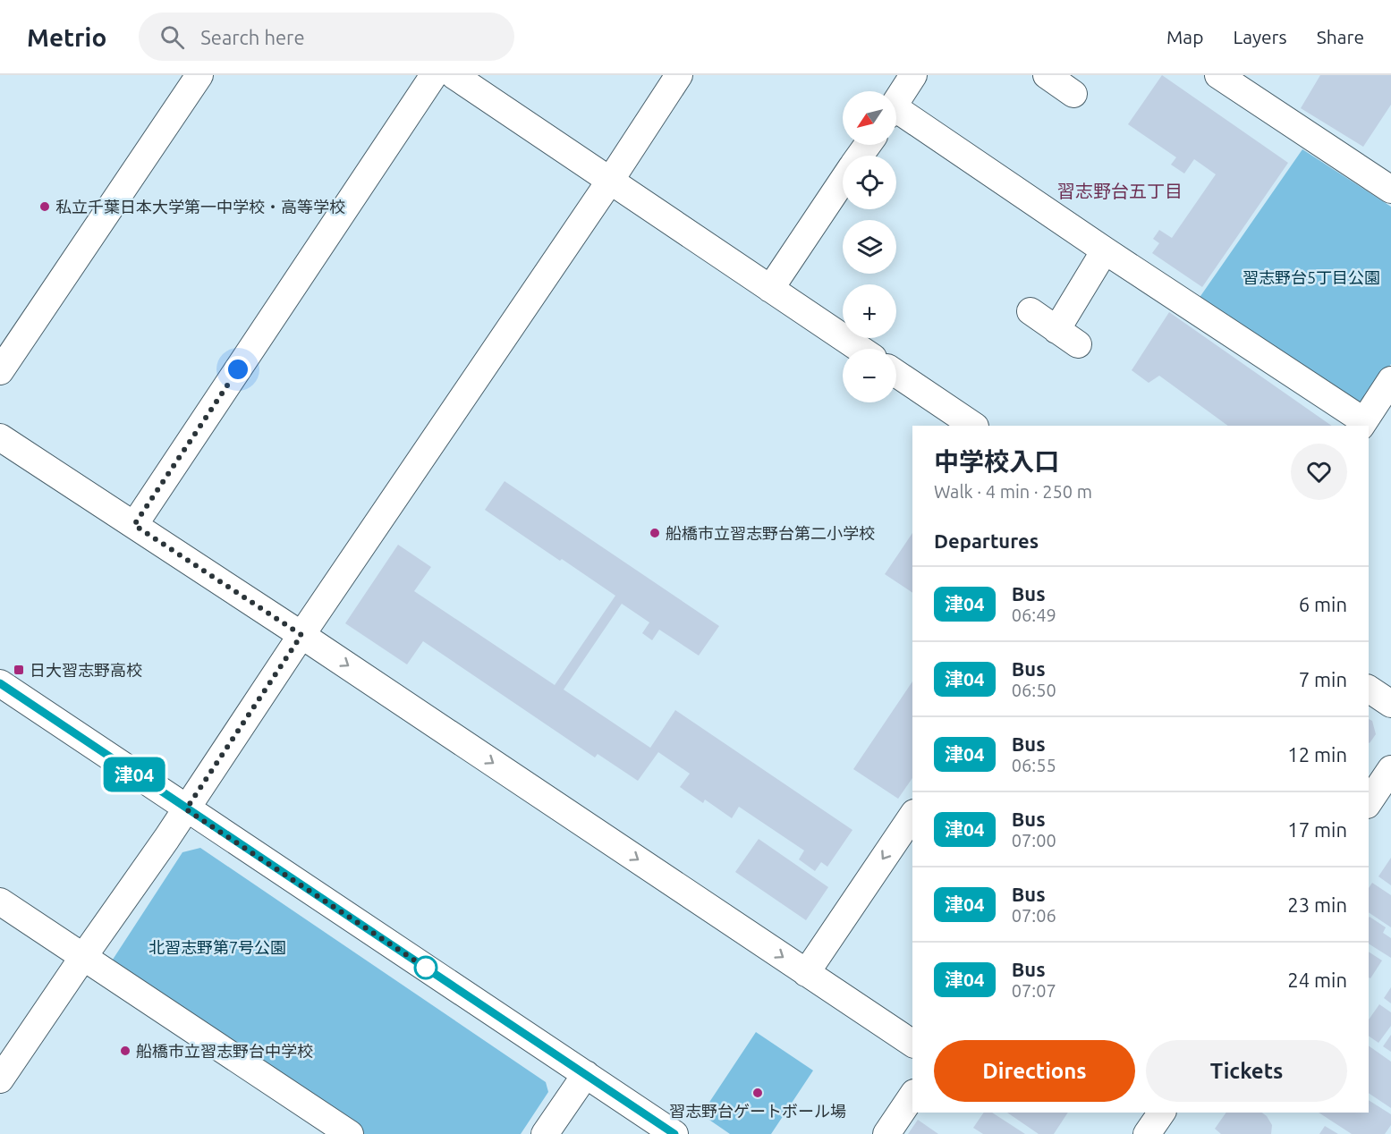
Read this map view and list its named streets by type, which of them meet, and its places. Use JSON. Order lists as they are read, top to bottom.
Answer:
{
  "districts": ["習志野台五丁目"],
  "parks": ["習志野台5丁目公園", "北習志野第7号公園"],
  "places": {
    "other": [
      "私立千葉日本大学第一中学校・高等学校",
      "船橋市立習志野台第二小学校",
      "船橋市立習志野台中学校",
      "習志野台ゲートボール場"
    ],
    "transit": ["日大習志野高校"]
  },
  "lines": ["bus line 津04"],
  "north": "bottom left",
  "page": {
    "header": "Metrio",
    "search": "Search here",
    "nav": ["Map", "Layers", "Share"],
    "on_map": "津04",
    "map_buttons": ["+", "−"],
    "heading": [
      ["中学校入口", "Walk · 4 min · 250 m"],
      "Departures"
    ],
    "list": [
      {
        "mark": "津04",
        "name": "Bus",
        "note": "06:49",
        "value": "6 min"
      },
      {
        "mark": "津04",
        "name": "Bus",
        "note": "06:50",
        "value": "7 min"
      },
      {
        "mark": "津04",
        "name": "Bus",
        "note": "06:55",
        "value": "12 min"
      },
      {
        "mark": "津04",
        "name": "Bus",
        "note": "07:00",
        "value": "17 min"
      },
      {
        "mark": "津04",
        "name": "Bus",
        "note": "07:06",
        "value": "23 min"
      },
      {
        "mark": "津04",
        "name": "Bus",
        "note": "07:07",
        "value": "24 min"
      }
    ],
    "buttons": ["Directions", "Tickets"]
  }
}
